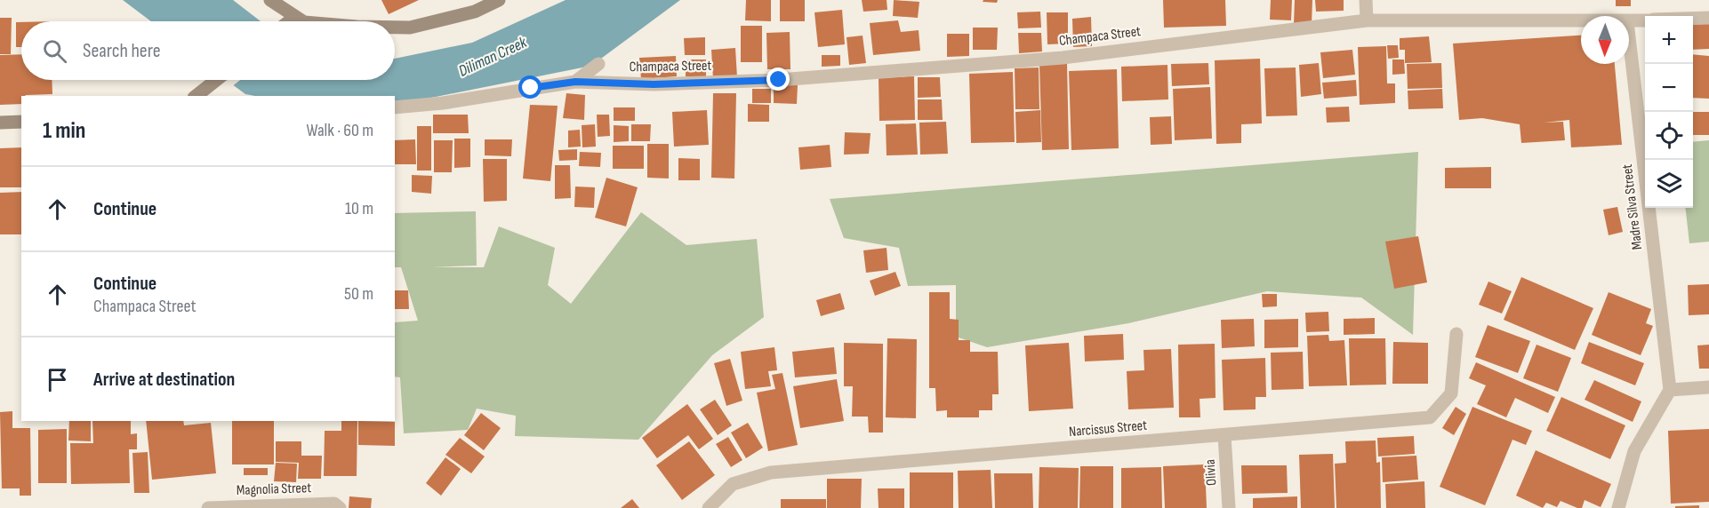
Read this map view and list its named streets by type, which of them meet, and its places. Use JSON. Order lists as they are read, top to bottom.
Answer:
{
  "streets": {
    "street": [
      "Champaca Street",
      "Madre Silva Street",
      "Narcissus Street",
      "Olivia",
      "Magnolia Street"
    ]
  },
  "crossings": [
    ["Narcissus Street", "Olivia"]
  ],
  "water": ["Diliman Creek"],
  "north": "bottom",
  "page": {
    "map_buttons": ["+", "−"],
    "search": "Search here",
    "heading": ["1 min", "Walk · 60 m"],
    "list": [
      ["Continue", "10 m"],
      ["Continue", "Champaca Street", "50 m"],
      "Arrive at destination"
    ]
  }
}
